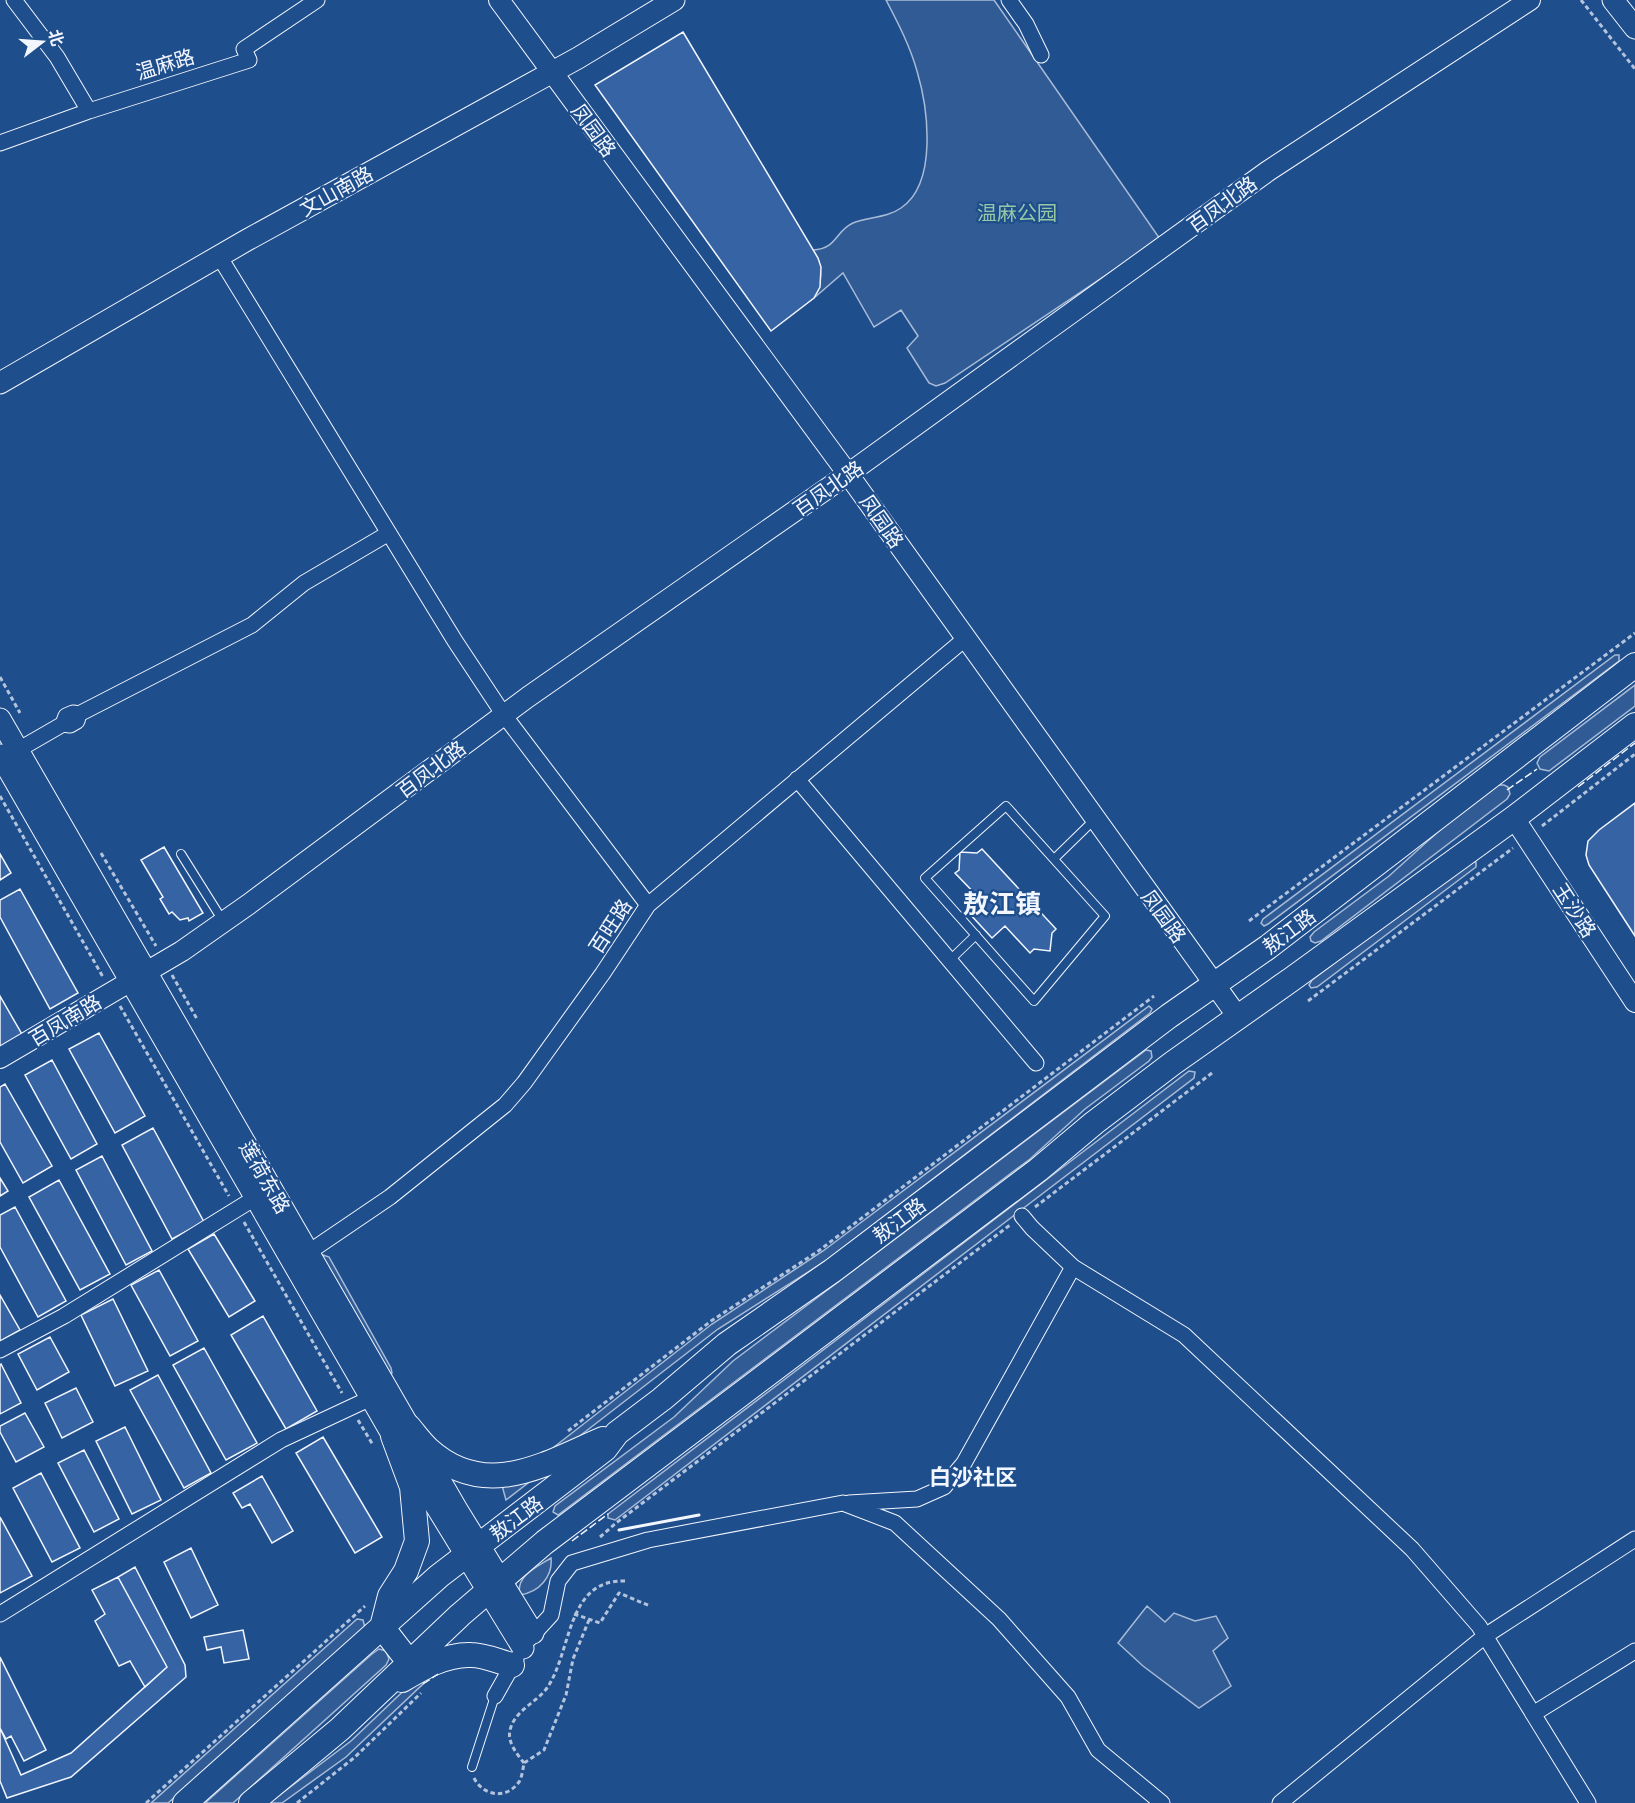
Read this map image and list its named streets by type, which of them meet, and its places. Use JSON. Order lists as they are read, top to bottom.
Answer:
{
  "streets": {
    "main road": ["文山南路", "敖江路", "莲荷东路"],
    "street": [
      "温麻路",
      "凤园路",
      "百凤北路",
      "玉沙路",
      "百旺路",
      "百凤南路"
    ]
  },
  "crossings": [
    ["凤园路", "文山南路"],
    ["凤园路", "百凤北路"],
    ["凤园路", "百旺路"],
    ["凤园路", "敖江路"],
    ["百凤北路", "百凤南路"],
    ["百凤北路", "莲荷东路"],
    ["玉沙路", "敖江路"],
    ["百旺路", "莲荷东路"],
    ["敖江路", "莲荷东路"],
    ["百凤南路", "莲荷东路"]
  ],
  "districts": ["敖江镇", "白沙社区"],
  "parks": ["温麻公园"],
  "north": "right"
}
